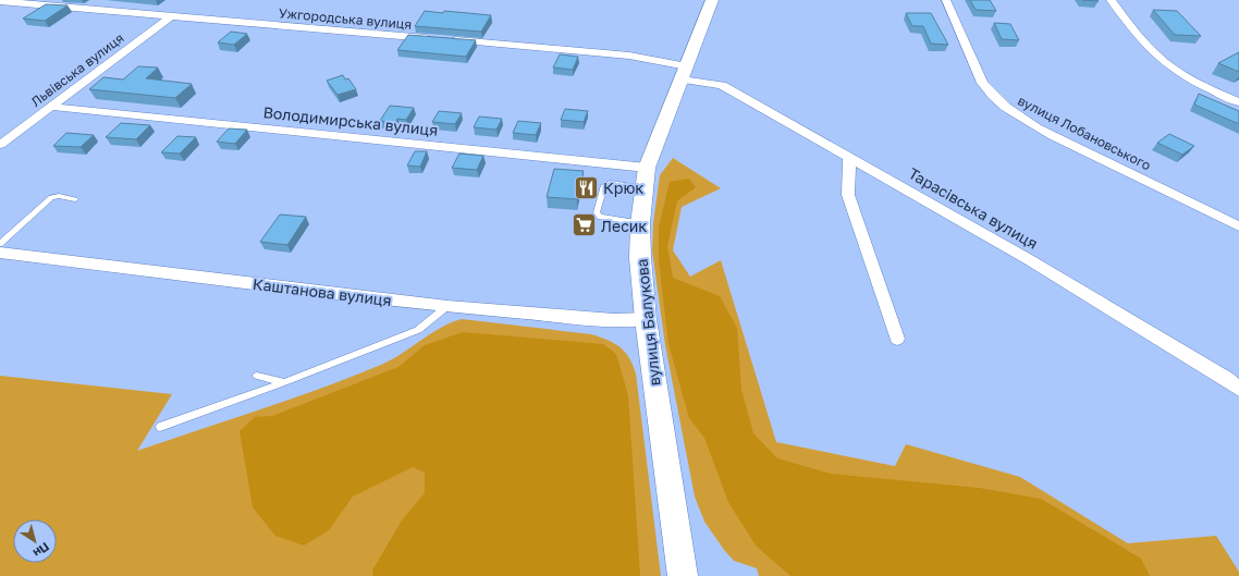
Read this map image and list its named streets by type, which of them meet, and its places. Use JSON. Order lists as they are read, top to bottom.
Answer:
{
  "streets": {
    "main road": ["вулиця Балукова"],
    "street": [
      "Ужгородська вулиця",
      "Львівська вулиця",
      "Володимирська вулиця",
      "вулиця Лобановського",
      "Тарасівська вулиця",
      "Каштанова вулиця"
    ]
  },
  "crossings": [
    ["Ужгородська вулиця", "Львівська вулиця"],
    ["Ужгородська вулиця", "Тарасівська вулиця"],
    ["Ужгородська вулиця", "вулиця Балукова"],
    ["Львівська вулиця", "Володимирська вулиця"],
    ["Володимирська вулиця", "вулиця Балукова"],
    ["Тарасівська вулиця", "вулиця Балукова"],
    ["Каштанова вулиця", "вулиця Балукова"]
  ],
  "places": {
    "restaurant": ["Крюк"],
    "supermarket": ["Лесик"]
  },
  "north": "bottom right"
}
